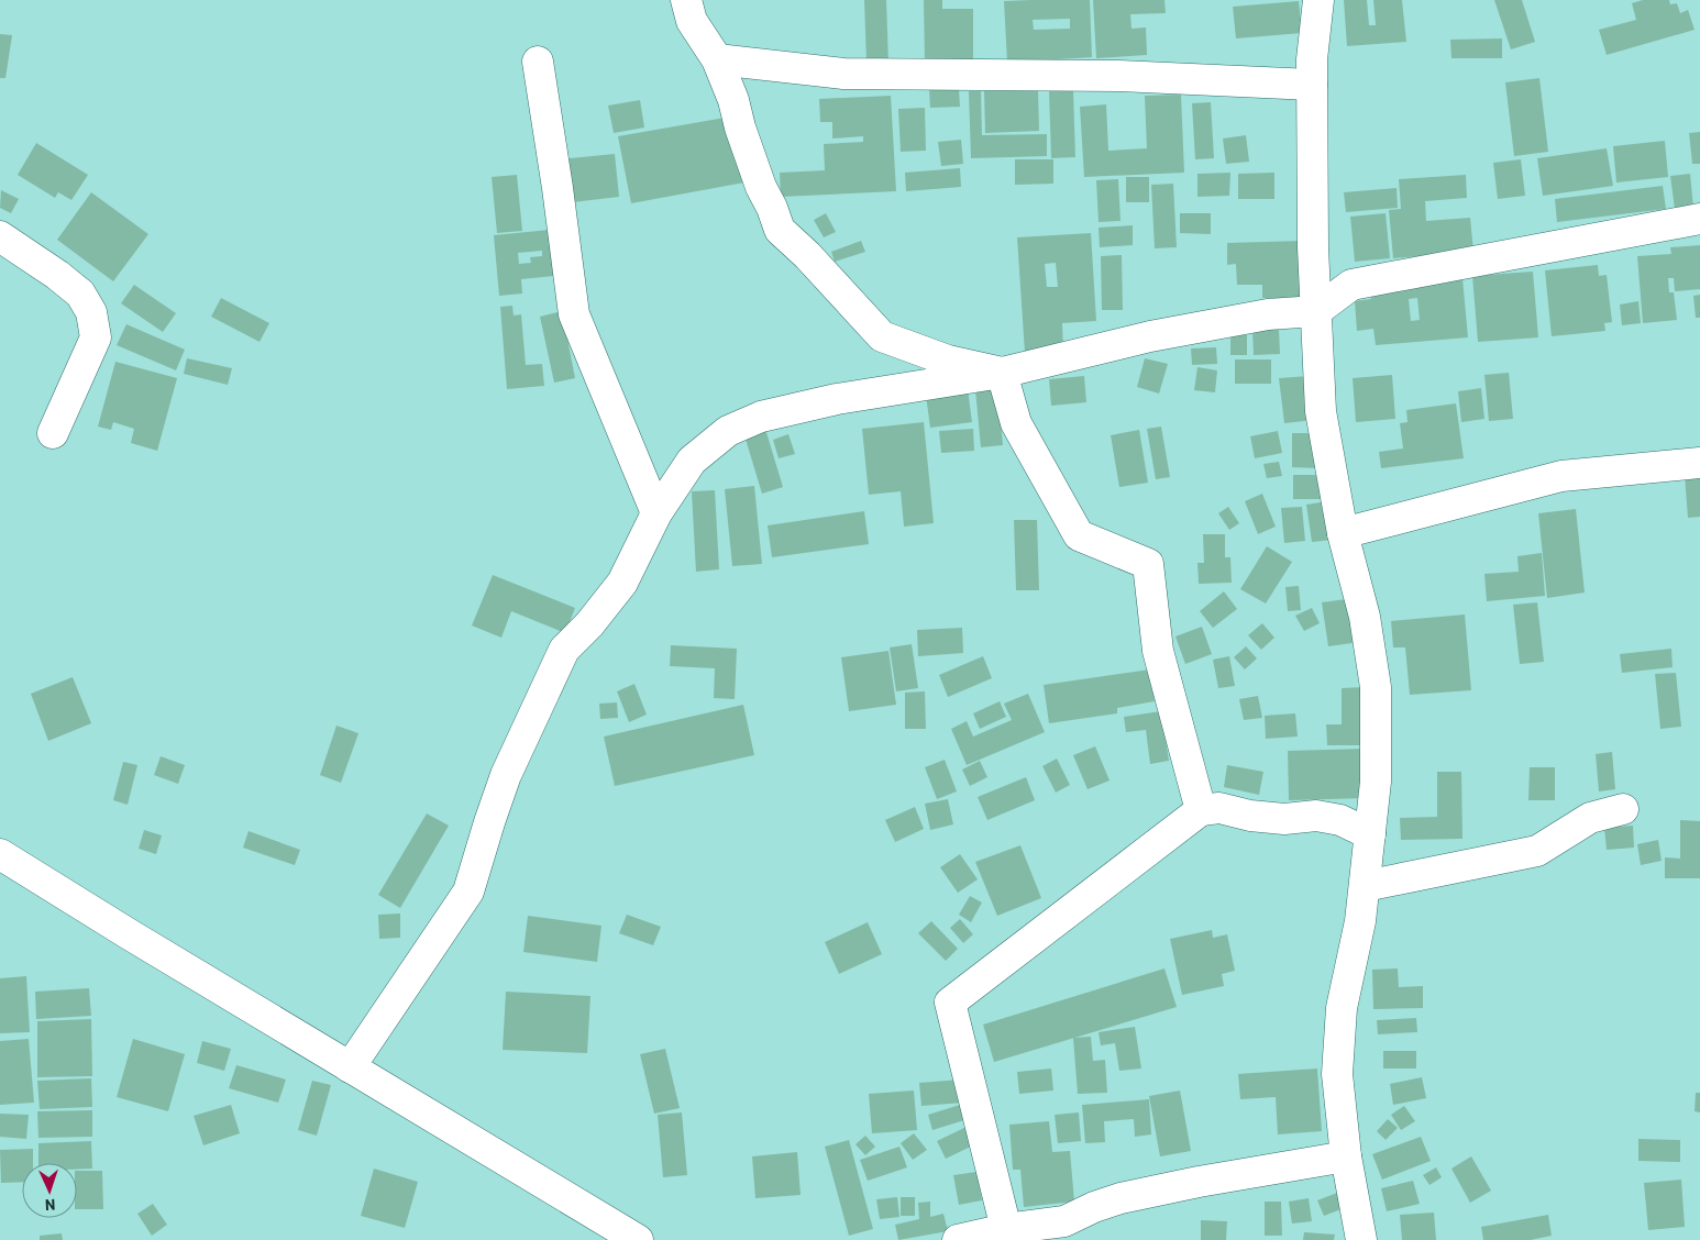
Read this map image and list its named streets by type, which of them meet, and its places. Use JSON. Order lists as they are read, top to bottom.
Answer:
{
  "north": "bottom"
}
